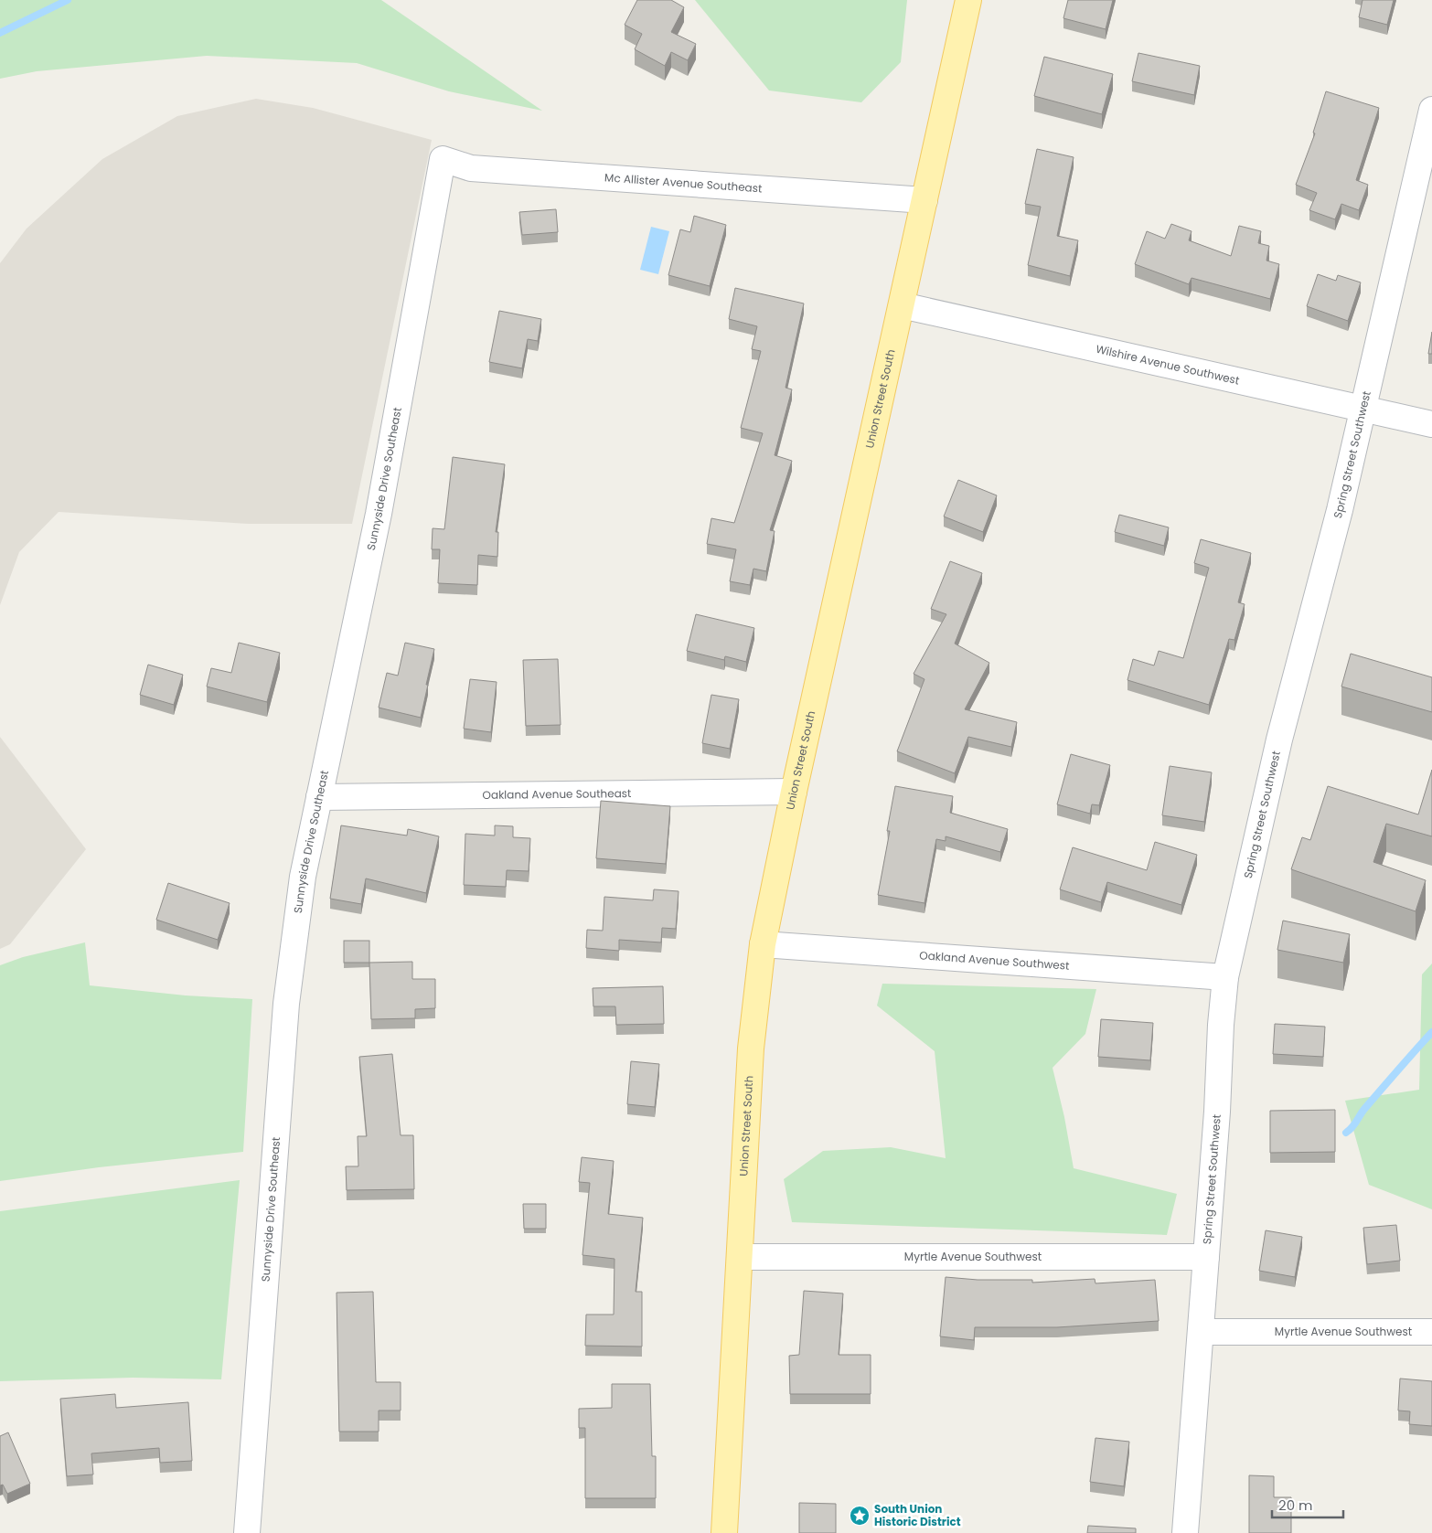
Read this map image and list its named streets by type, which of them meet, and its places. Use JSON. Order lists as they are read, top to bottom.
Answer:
{
  "streets": {
    "main road": ["Union Street South"],
    "street": [
      "Mc Allister Avenue Southeast",
      "Wilshire Avenue Southwest",
      "Spring Street Southwest",
      "Sunnyside Drive Southeast",
      "Oakland Avenue Southeast",
      "Oakland Avenue Southwest",
      "Myrtle Avenue Southwest"
    ]
  },
  "crossings": [
    ["Mc Allister Avenue Southeast", "Union Street South"],
    ["Mc Allister Avenue Southeast", "Sunnyside Drive Southeast"],
    ["Wilshire Avenue Southwest", "Union Street South"],
    ["Wilshire Avenue Southwest", "Spring Street Southwest"],
    ["Union Street South", "Oakland Avenue Southeast"],
    ["Union Street South", "Oakland Avenue Southwest"],
    ["Union Street South", "Myrtle Avenue Southwest"],
    ["Spring Street Southwest", "Oakland Avenue Southwest"],
    ["Spring Street Southwest", "Myrtle Avenue Southwest"],
    ["Sunnyside Drive Southeast", "Oakland Avenue Southeast"]
  ],
  "places": {
    "place": ["South Union Historic District"]
  },
  "scale_bar": "20 m"
}
